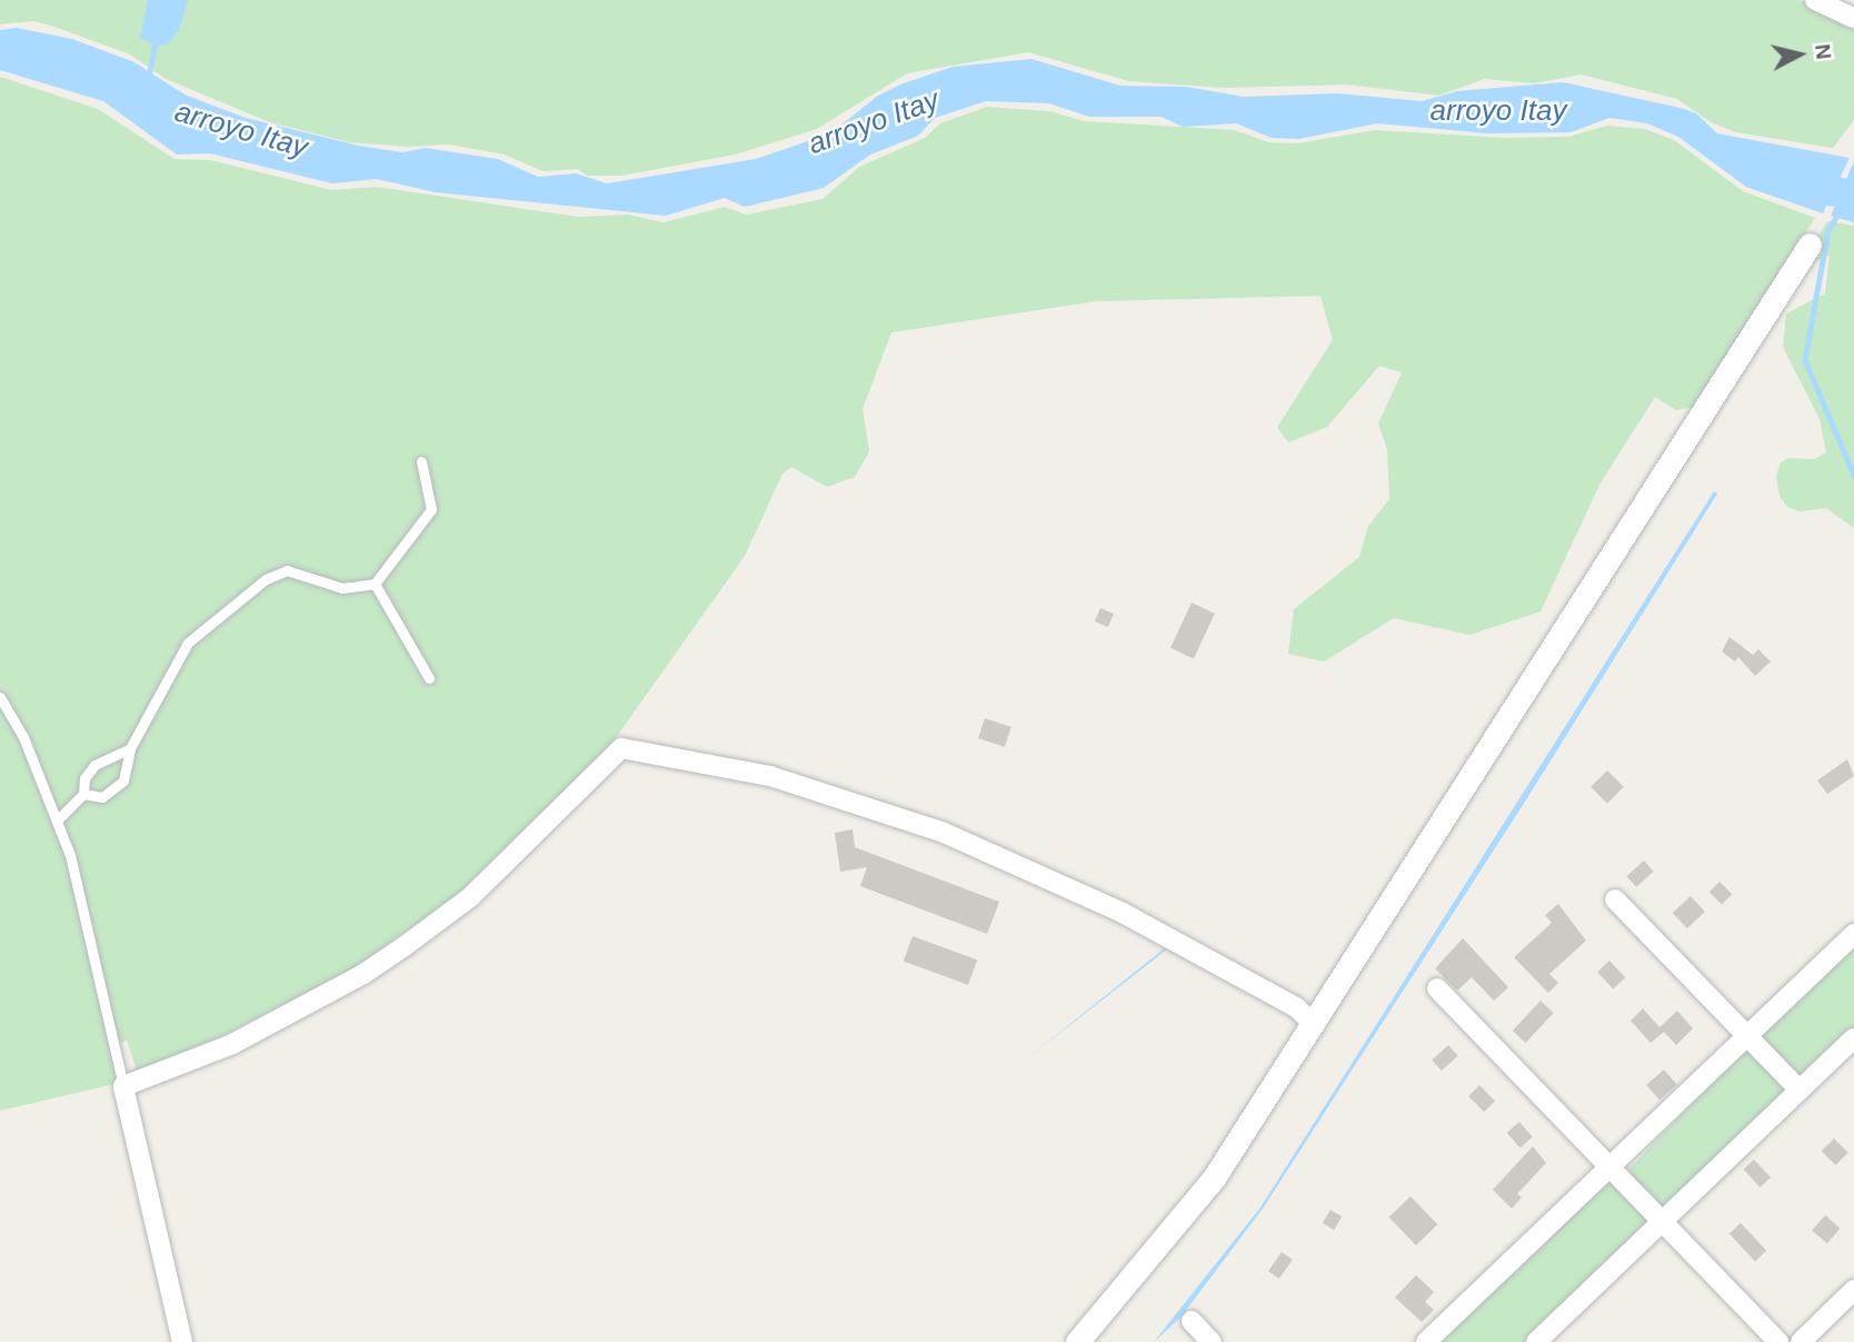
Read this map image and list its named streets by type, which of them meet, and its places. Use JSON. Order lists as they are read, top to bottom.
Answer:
{
  "water": ["arroyo Itay"],
  "north": "right"
}
